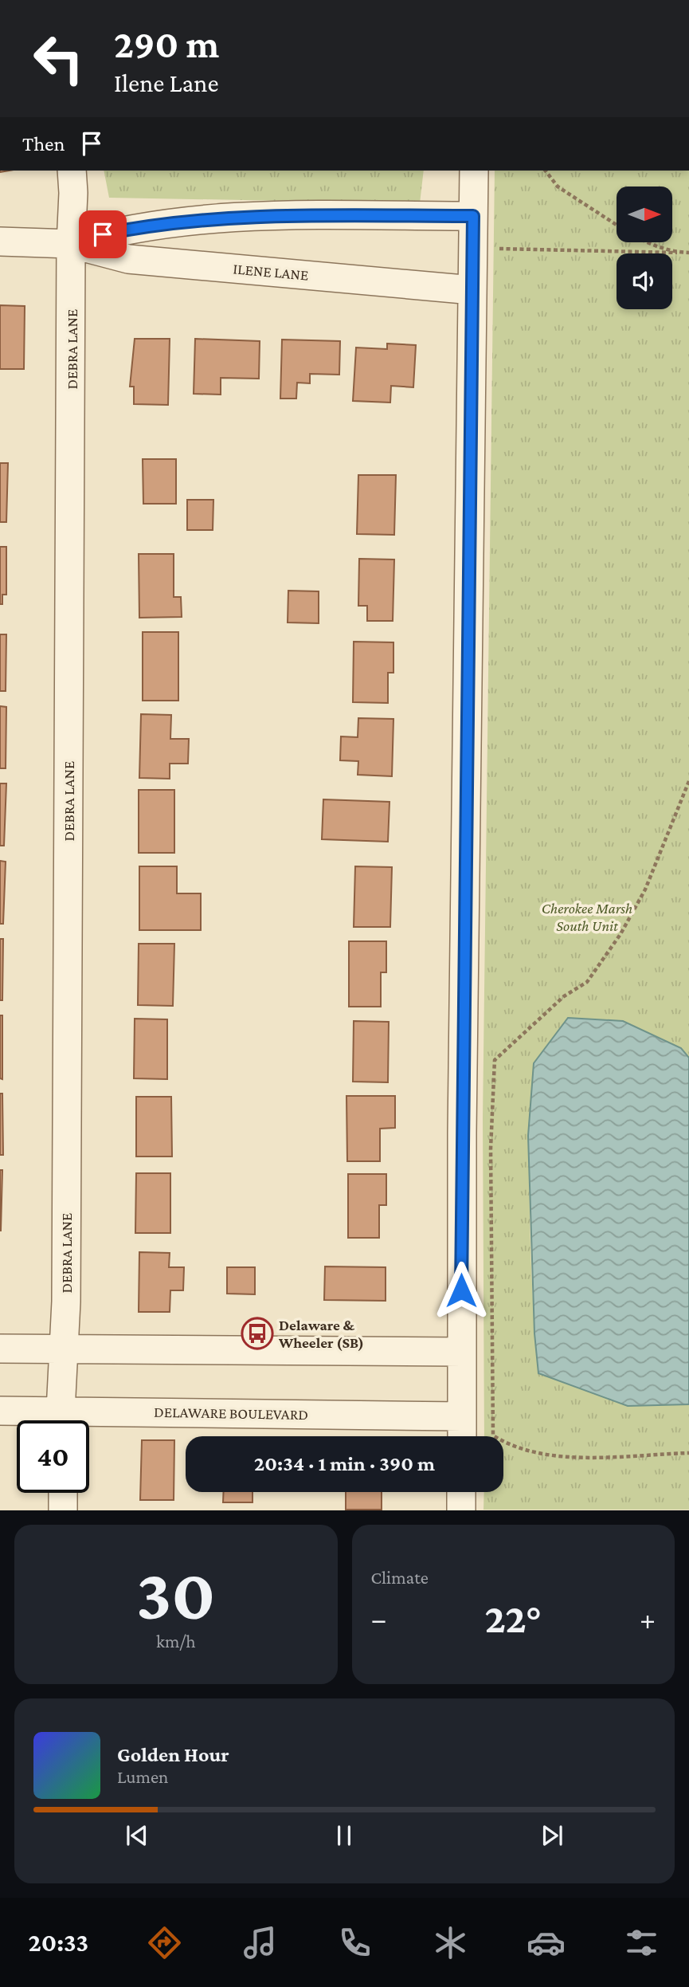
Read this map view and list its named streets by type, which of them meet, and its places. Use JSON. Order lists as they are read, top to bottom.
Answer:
{
  "streets": {
    "street": ["ILENE LANE", "DEBRA LANE", "DELAWARE BOULEVARD"]
  },
  "crossings": [
    ["ILENE LANE", "DEBRA LANE"]
  ],
  "parks": ["Cherokee Marsh South Unit"],
  "places": {
    "bus stop": ["Delaware & Wheeler (SB)"]
  },
  "north": "right",
  "page": {
    "turn": ["290 m", "Ilene Lane"],
    "then": "Then",
    "limit": "40",
    "trip": "20:34 · 1 min · 390 m",
    "tile": [
      ["30", "km/h"],
      "Climate"
    ],
    "heat": ["−", "22°", "+"],
    "song": ["Golden Hour", "Lumen"],
    "tabs": "20:33"
  }
}
